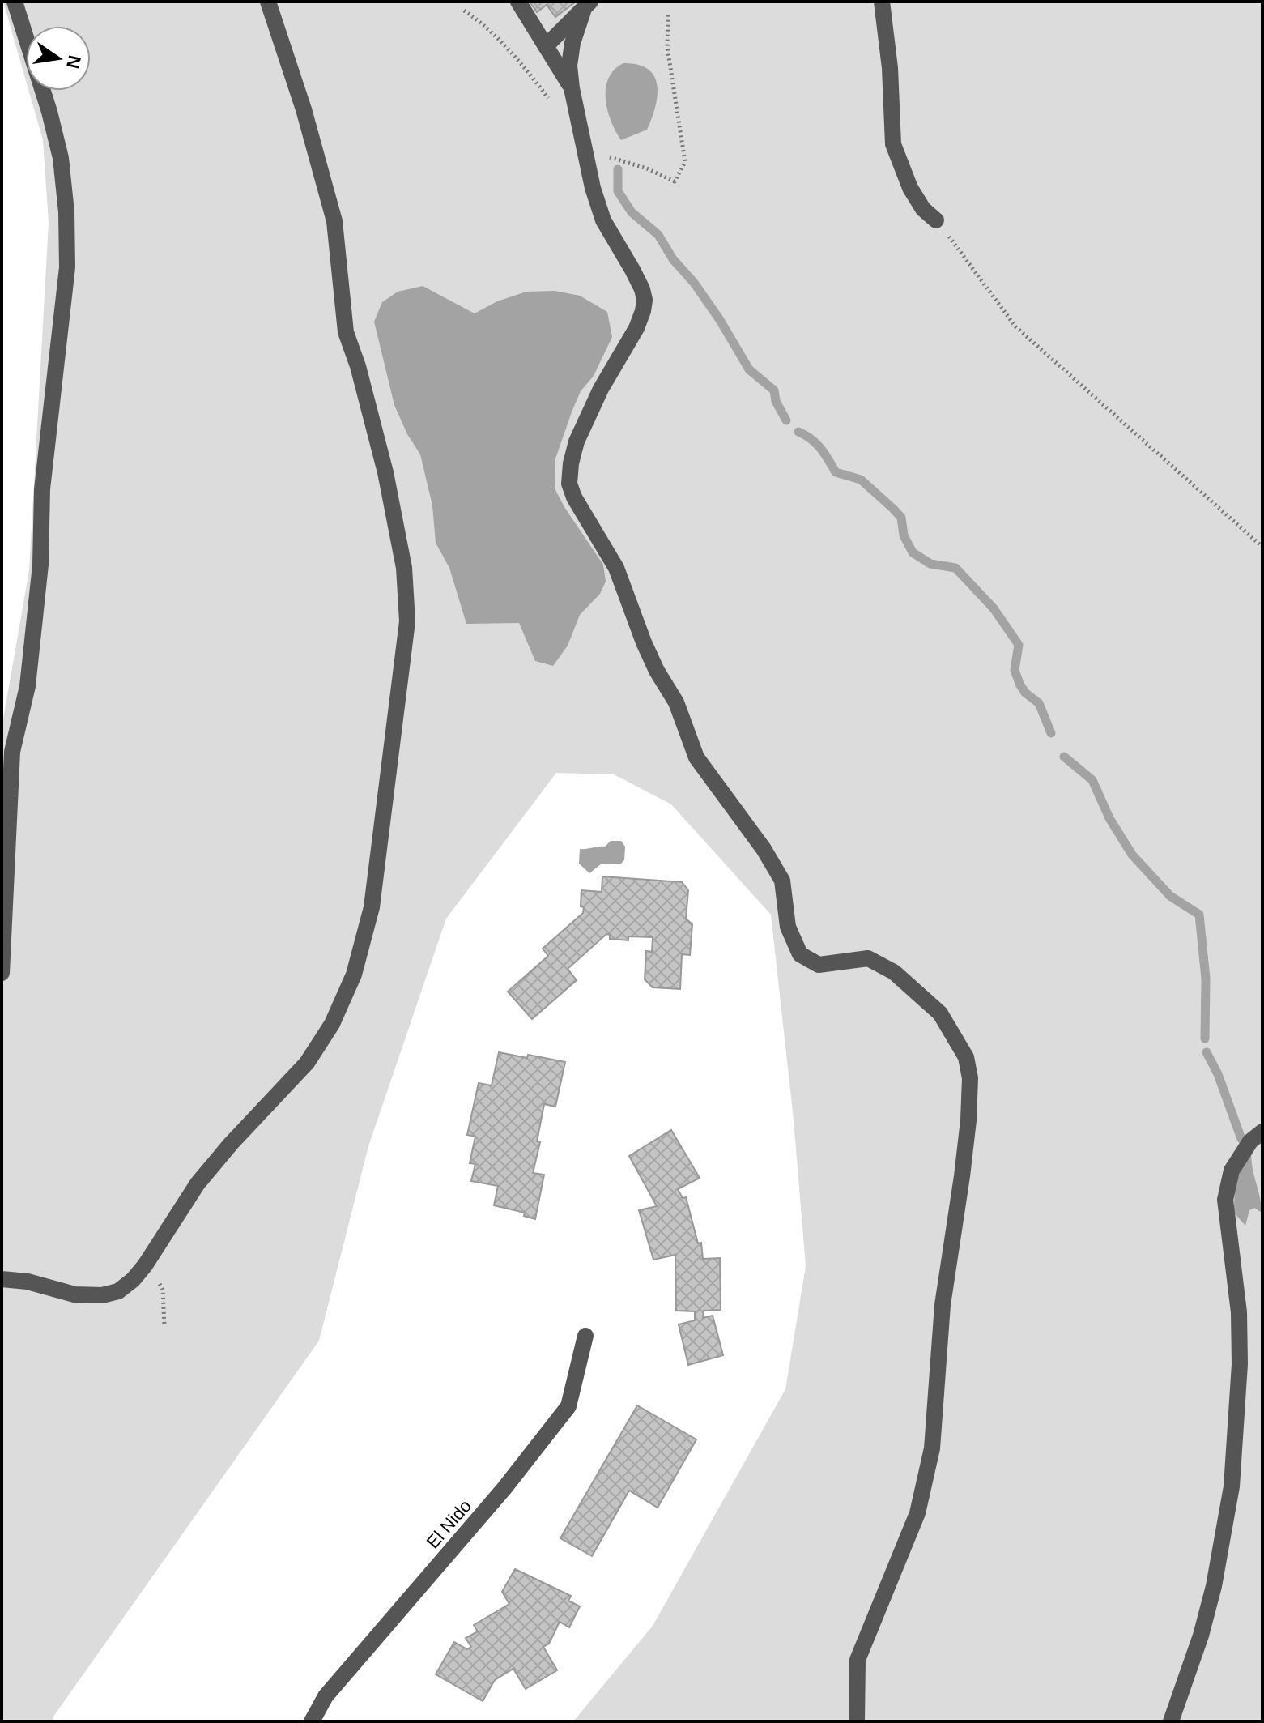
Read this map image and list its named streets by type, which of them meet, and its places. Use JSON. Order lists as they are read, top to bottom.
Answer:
{
  "streets": {
    "street": ["El Nido"]
  },
  "north": "right"
}
